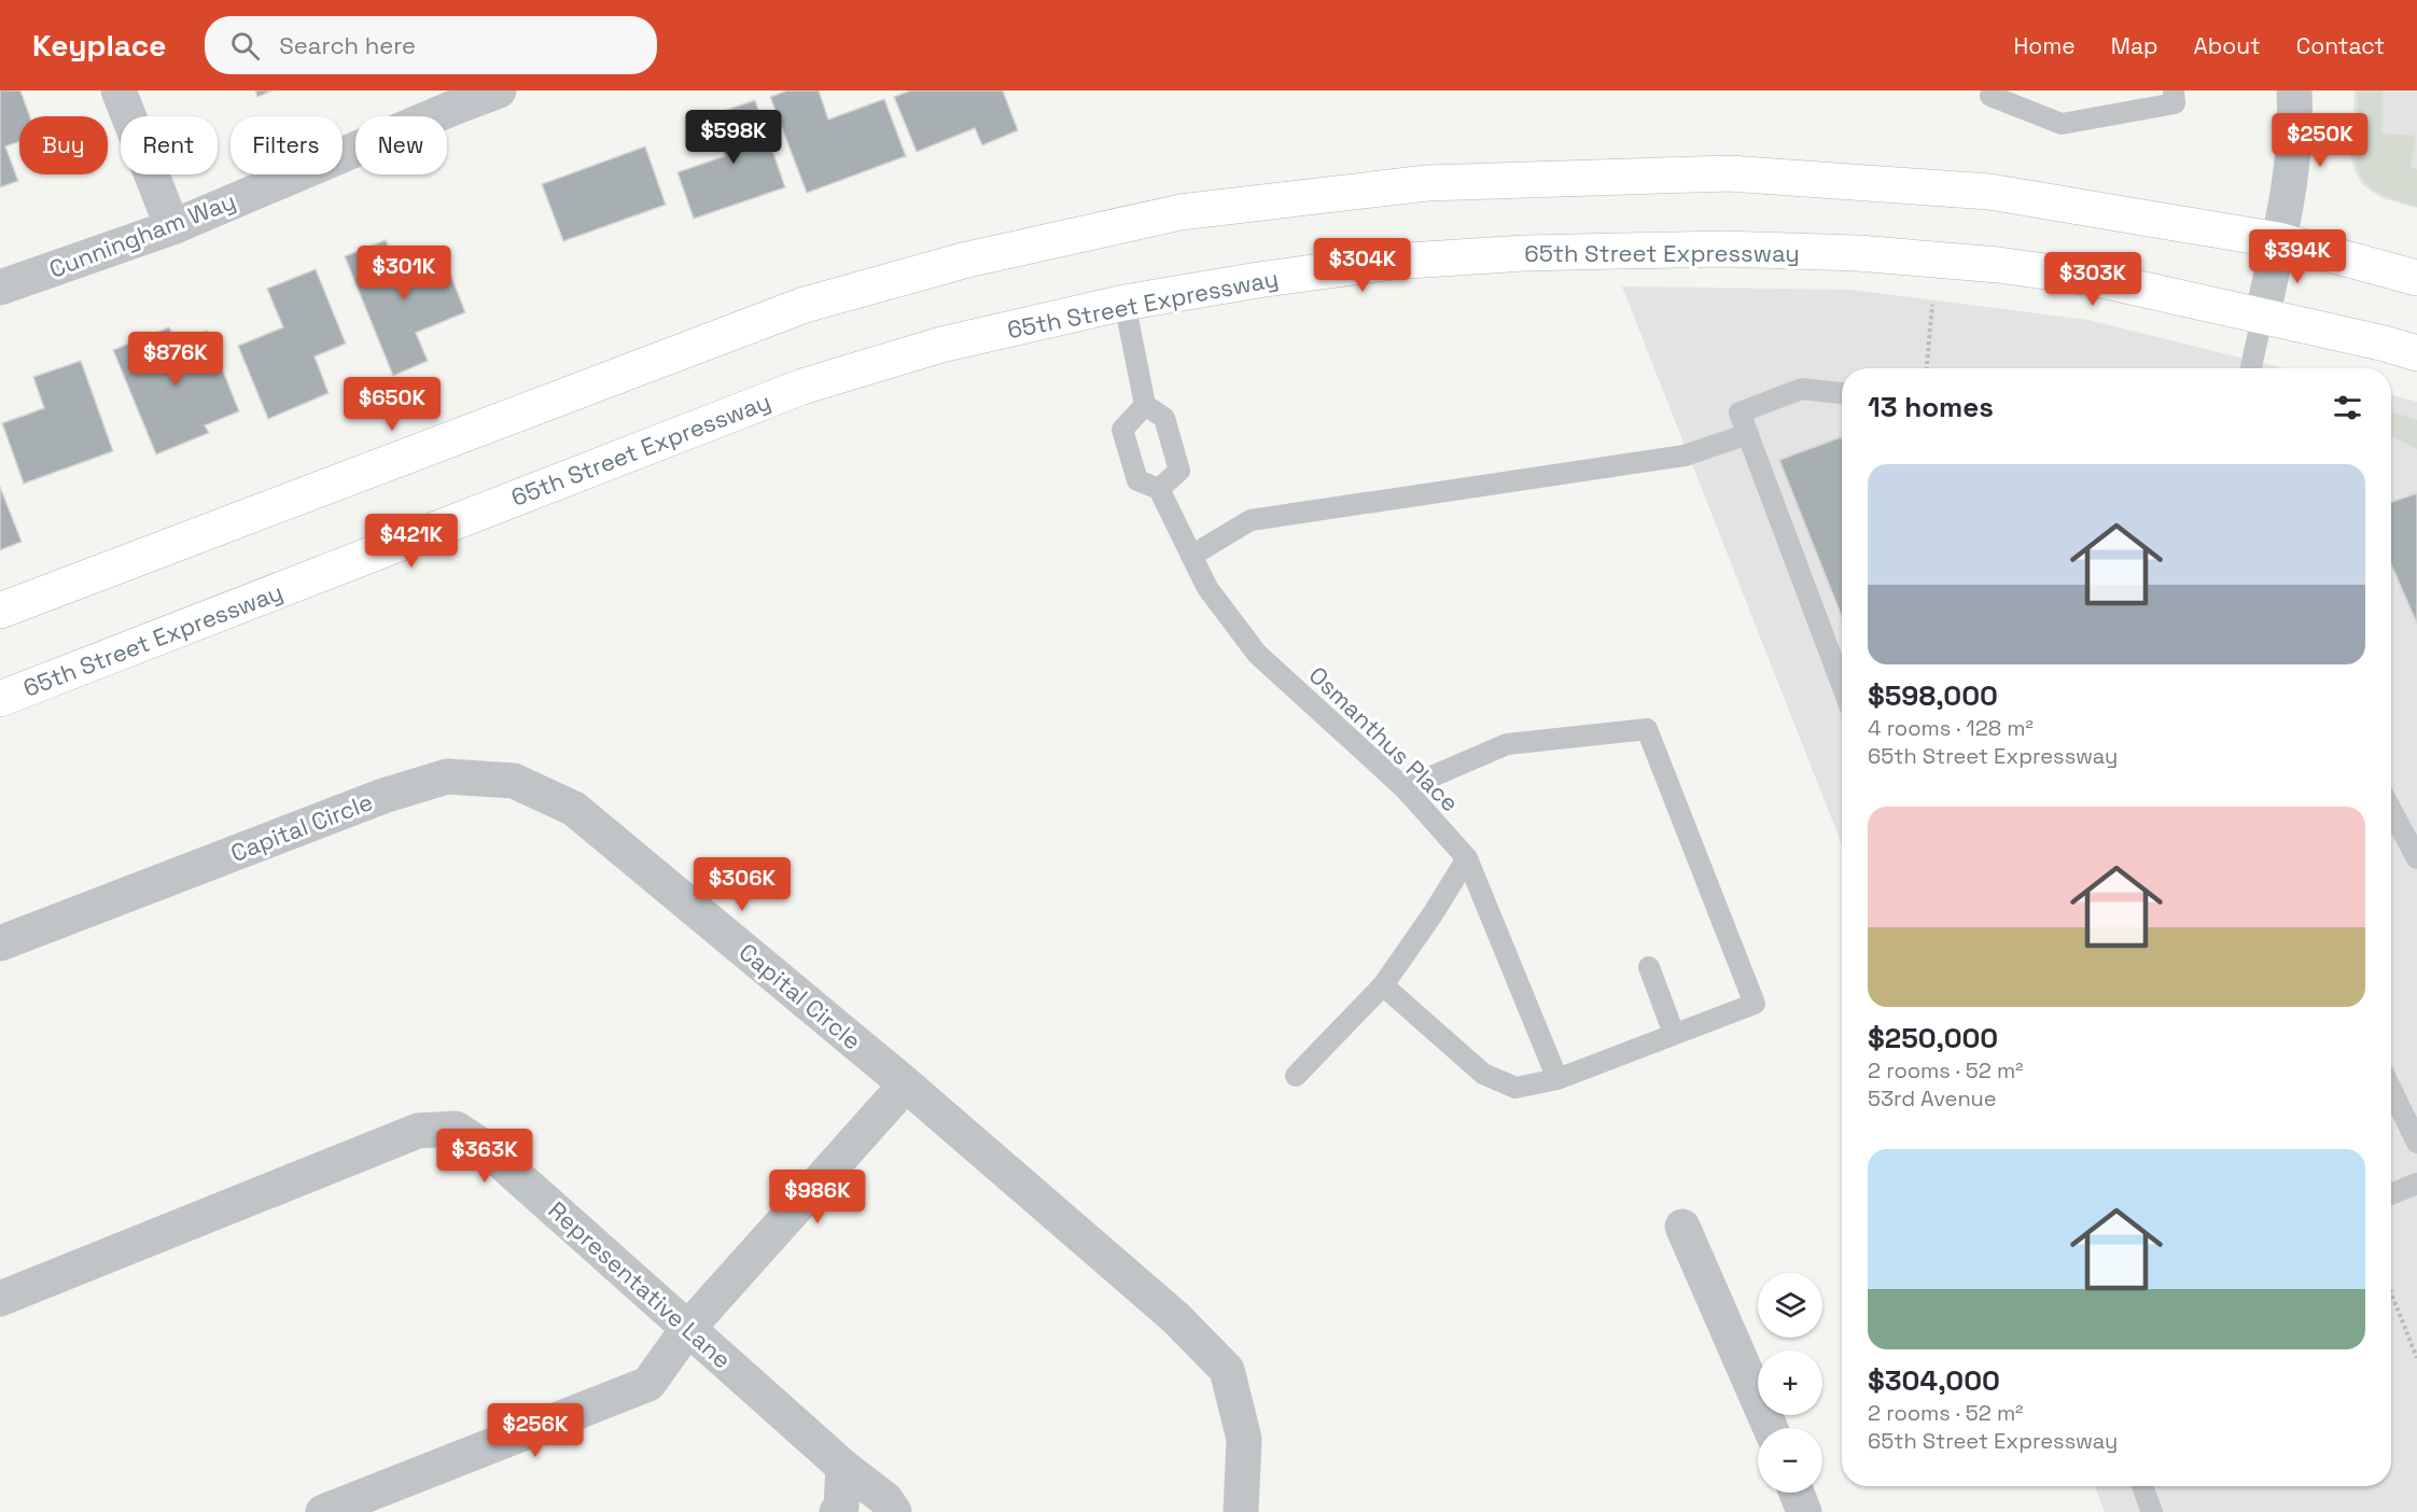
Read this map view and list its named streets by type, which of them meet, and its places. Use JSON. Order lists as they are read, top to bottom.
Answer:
{
  "streets": {
    "main road": ["65th Street Expressway"],
    "street": ["Cunningham Way", "Capital Circle", "Representative Lane"],
    "lane": ["Osmanthus Place"]
  },
  "page": {
    "header": "Keyplace",
    "search": "Search here",
    "nav": [
      "Home",
      "Map",
      "About",
      "Contact"
    ],
    "price": [
      "$598K",
      "$250K",
      "$394K",
      "$304K",
      "$301K",
      "$303K",
      "$876K",
      "$650K",
      "$421K",
      "$306K",
      "$363K",
      "$986K",
      "$256K"
    ],
    "chip": [
      "Buy",
      "Rent",
      "Filters",
      "New"
    ],
    "heading": "13 homes",
    "list": [
      {
        "name": "$598,000",
        "note": "4 rooms · 128 m² · 65th Street Expressway"
      },
      {
        "name": "$250,000",
        "note": "2 rooms · 52 m² · 53rd Avenue"
      },
      {
        "name": "$304,000",
        "note": "2 rooms · 52 m² · 65th Street Expressway"
      }
    ],
    "map_buttons": ["+", "−"]
  }
}
